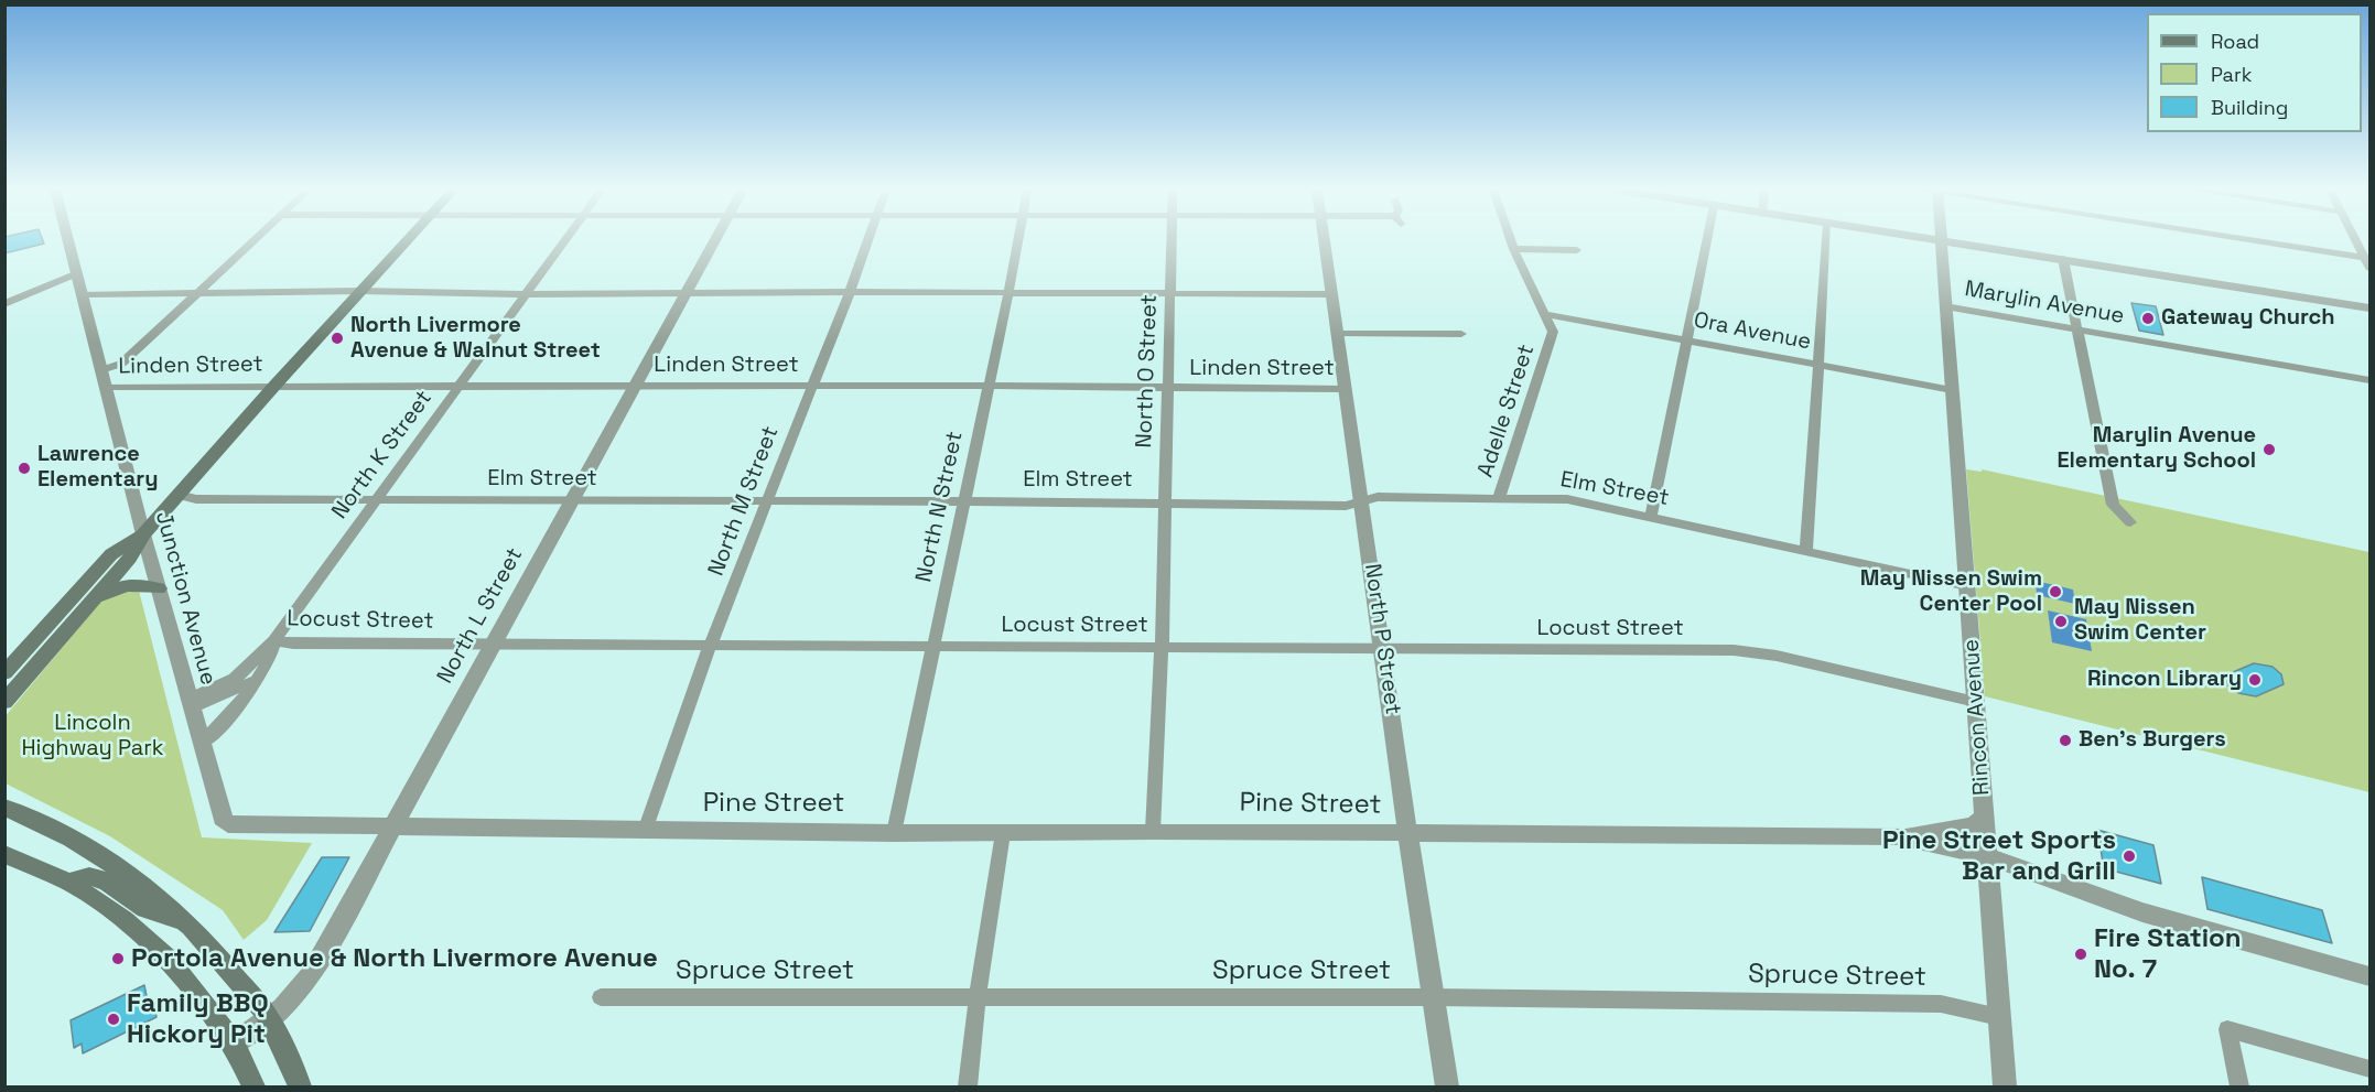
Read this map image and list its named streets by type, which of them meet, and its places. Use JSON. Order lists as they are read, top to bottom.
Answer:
{
  "streets": {
    "street": [
      "Marylin Avenue",
      "Ora Avenue",
      "Linden Street",
      "North O Street",
      "Adelle Street",
      "North K Street",
      "Elm Street",
      "North M Street",
      "North N Street",
      "Junction Avenue",
      "North L Street",
      "Locust Street",
      "North P Street",
      "Rincon Avenue",
      "Pine Street",
      "Spruce Street"
    ]
  },
  "crossings": [
    ["Marylin Avenue", "Rincon Avenue"],
    ["Ora Avenue", "Adelle Street"],
    ["Ora Avenue", "Rincon Avenue"],
    ["Linden Street", "North O Street"],
    ["Linden Street", "North K Street"],
    ["Linden Street", "North M Street"],
    ["Linden Street", "North N Street"],
    ["Linden Street", "Junction Avenue"],
    ["Linden Street", "North L Street"],
    ["Linden Street", "North P Street"],
    ["North O Street", "Elm Street"],
    ["North O Street", "Locust Street"],
    ["North O Street", "Pine Street"],
    ["Adelle Street", "Elm Street"],
    ["North K Street", "Elm Street"],
    ["North K Street", "Junction Avenue"],
    ["North K Street", "Locust Street"],
    ["Elm Street", "North M Street"],
    ["Elm Street", "North N Street"],
    ["Elm Street", "North L Street"],
    ["Elm Street", "North P Street"],
    ["Elm Street", "Rincon Avenue"],
    ["North M Street", "Locust Street"],
    ["North M Street", "Pine Street"],
    ["North N Street", "Locust Street"],
    ["North N Street", "Pine Street"],
    ["Junction Avenue", "Locust Street"],
    ["Junction Avenue", "Pine Street"],
    ["North L Street", "Locust Street"],
    ["North L Street", "Pine Street"],
    ["Locust Street", "North P Street"],
    ["Locust Street", "Rincon Avenue"],
    ["North P Street", "Pine Street"],
    ["North P Street", "Spruce Street"],
    ["Rincon Avenue", "Pine Street"],
    ["Rincon Avenue", "Spruce Street"]
  ],
  "parks": ["Lincoln Highway Park"],
  "places": [
    "Gateway Church",
    "North Livermore Avenue & Walnut Street",
    "Marylin Avenue Elementary School",
    "Lawrence Elementary",
    "May Nissen Swim Center Pool",
    "May Nissen Swim Center",
    "Rincon Library",
    "Ben's Burgers",
    "Pine Street Sports Bar and Grill",
    "Fire Station No. 7",
    "Portola Avenue & North Livermore Avenue",
    "Family BBQ Hickory Pit"
  ],
  "legend": ["Road", "Park", "Building"]
}
